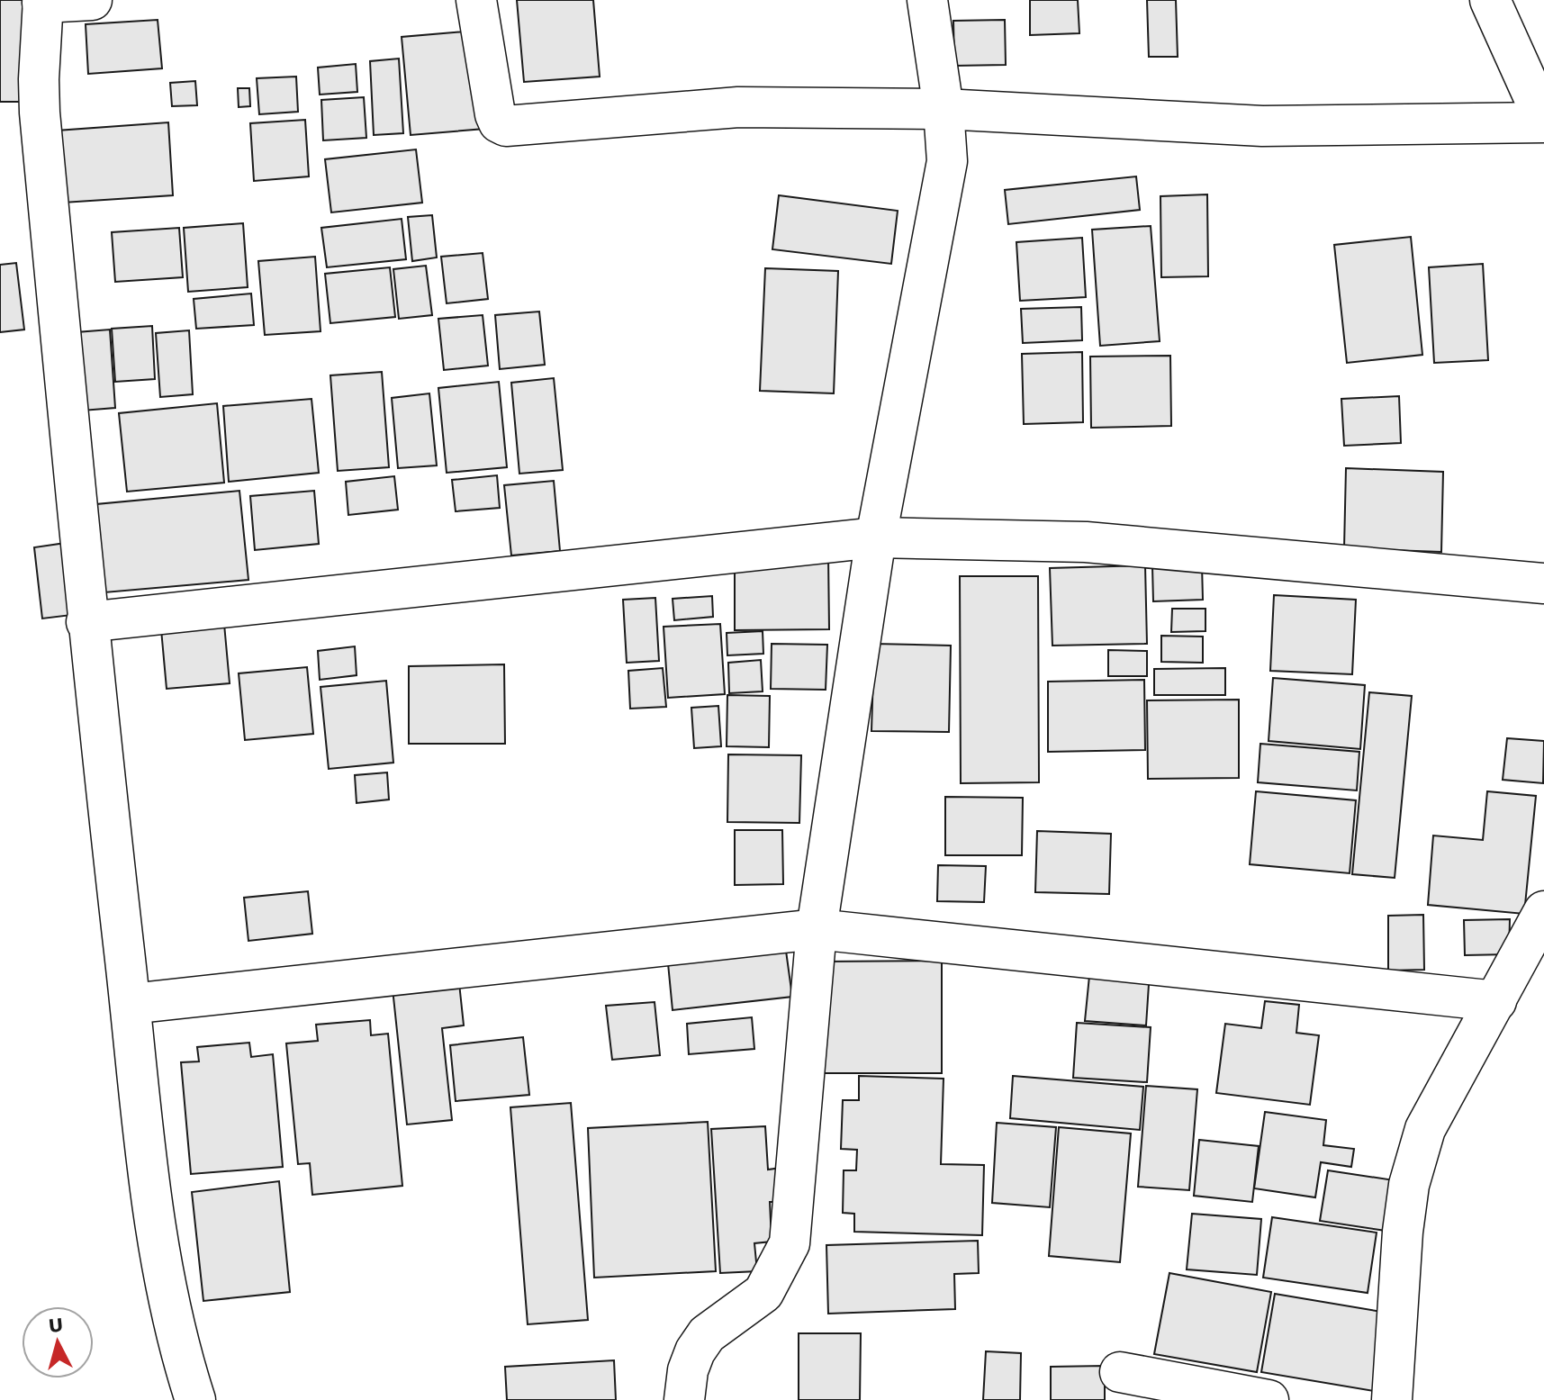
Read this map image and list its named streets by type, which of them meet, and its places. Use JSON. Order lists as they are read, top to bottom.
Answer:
{
  "north": "top"
}
